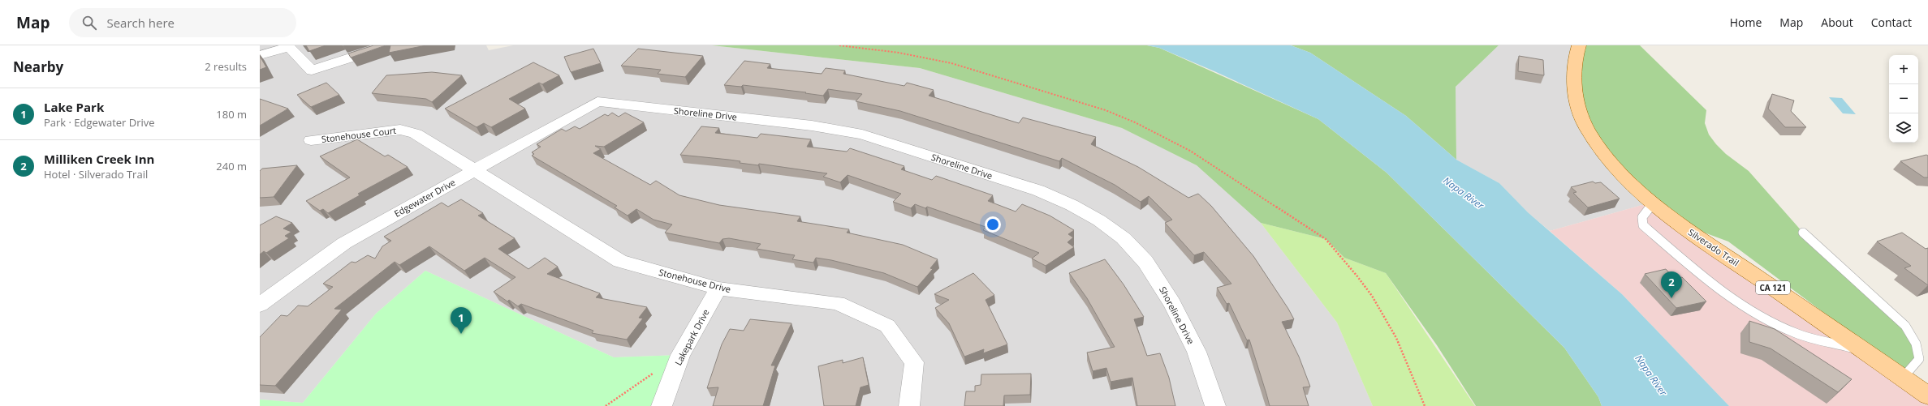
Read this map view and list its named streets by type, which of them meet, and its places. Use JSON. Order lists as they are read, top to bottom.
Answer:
{
  "streets": {
    "main road": ["Silverado Trail", "CA 121"],
    "street": [
      "Shoreline Drive",
      "Stonehouse Court",
      "Edgewater Drive",
      "Stonehouse Drive",
      "Lakepark Drive"
    ]
  },
  "crossings": [
    ["Shoreline Drive", "Edgewater Drive"],
    ["Stonehouse Court", "Edgewater Drive"],
    ["Stonehouse Court", "Stonehouse Drive"],
    ["Edgewater Drive", "Stonehouse Drive"],
    ["Stonehouse Drive", "Lakepark Drive"]
  ],
  "water": ["Napa River"],
  "page": {
    "header": "Map",
    "search": "Search here",
    "nav": [
      "Home",
      "Map",
      "About",
      "Contact"
    ],
    "heading": ["Nearby", "2 results"],
    "map_buttons": ["+", "−"],
    "list": [
      {
        "mark": "1",
        "name": "Lake Park",
        "note": "Park · Edgewater Drive",
        "value": "180 m"
      },
      {
        "mark": "2",
        "name": "Milliken Creek Inn",
        "note": "Hotel · Silverado Trail",
        "value": "240 m"
      }
    ],
    "pins": ["2", "1"]
  }
}
